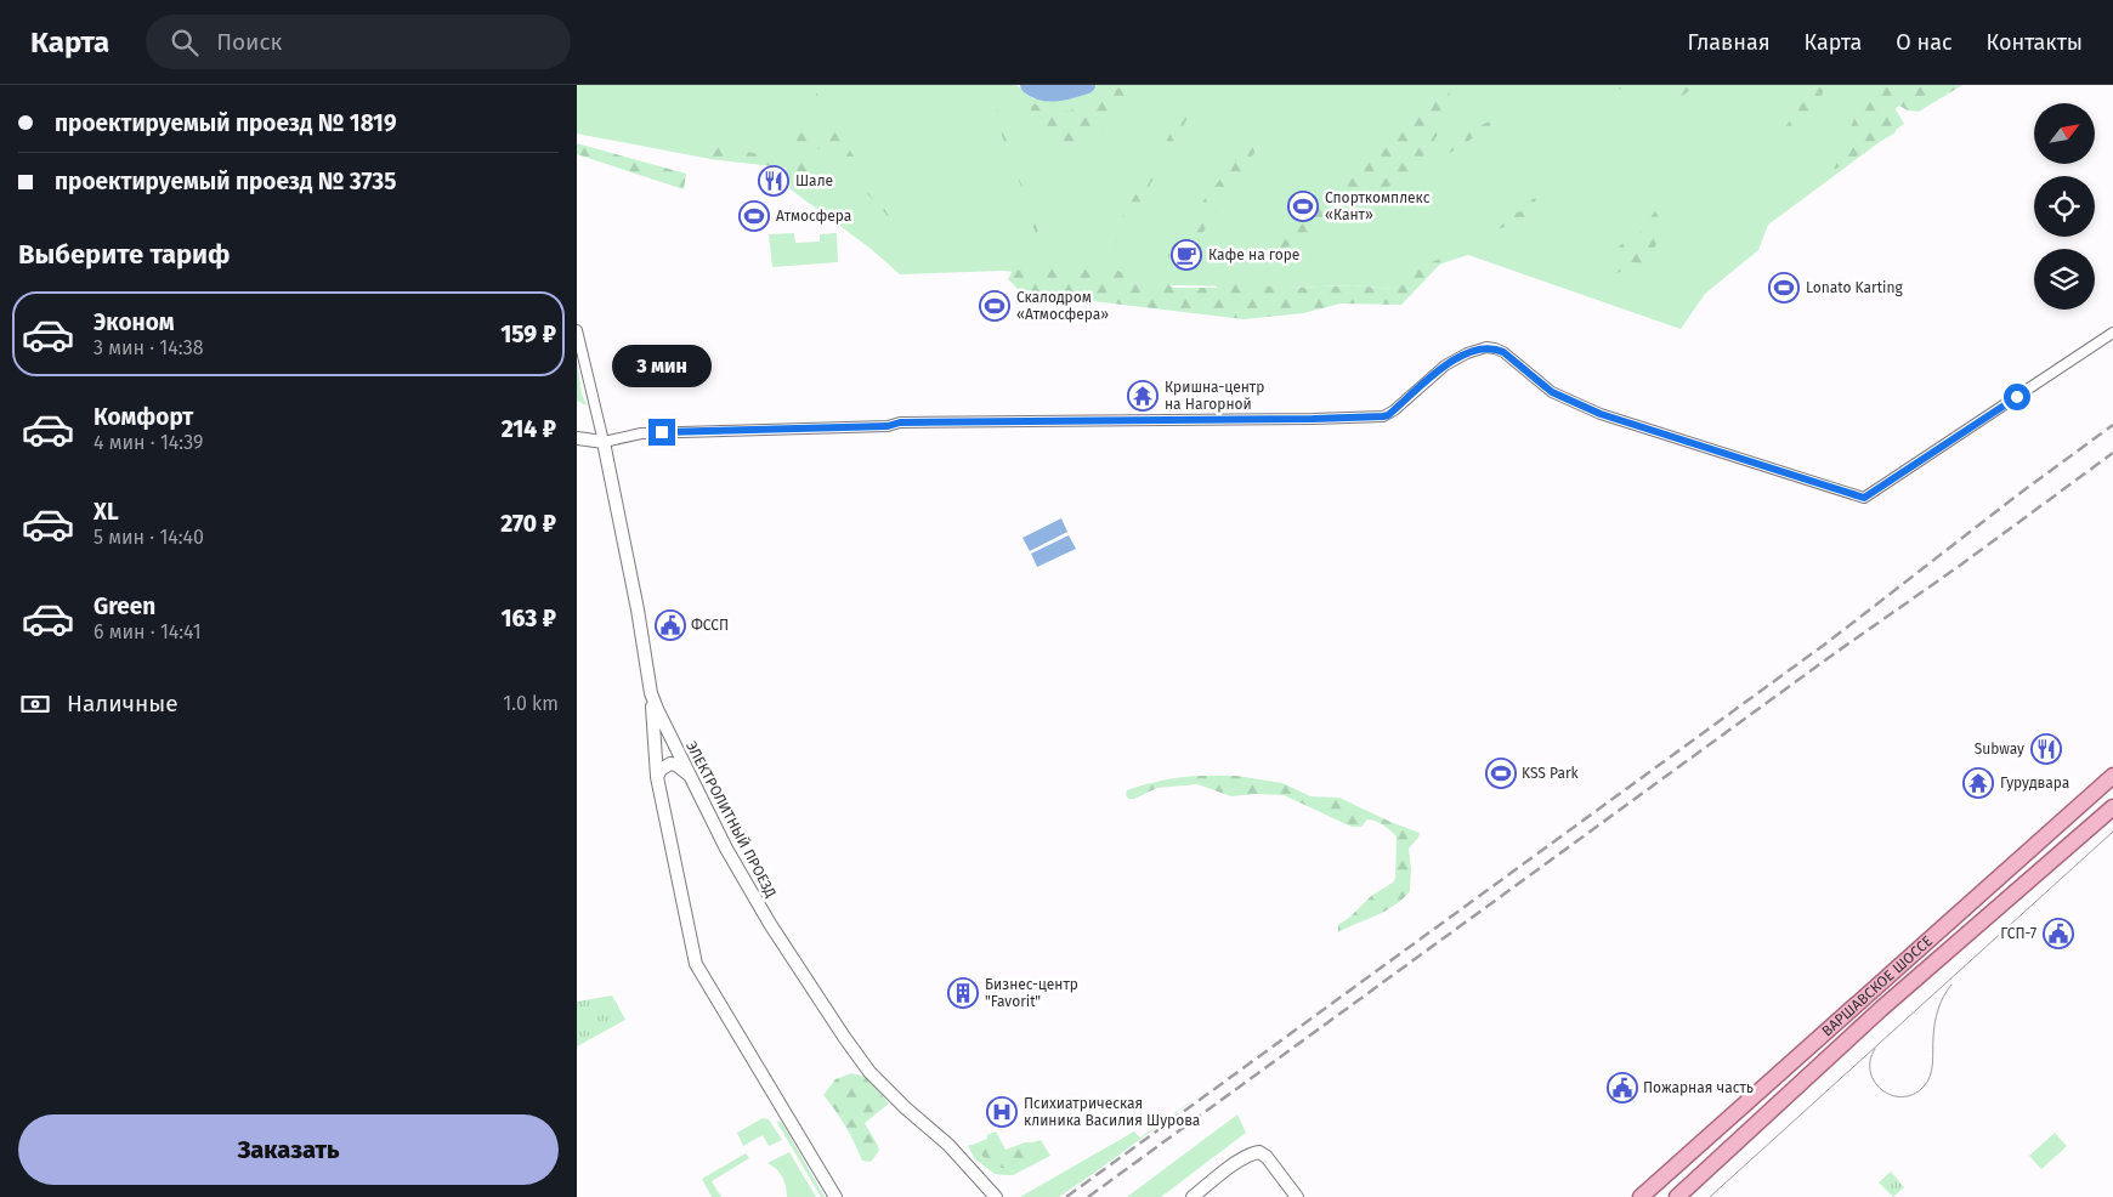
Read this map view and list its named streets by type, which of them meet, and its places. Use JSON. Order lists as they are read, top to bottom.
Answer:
{
  "streets": {
    "main road": ["ВАРШАВСКОЕ ШОССЕ"],
    "street": ["ЭЛЕКТРОЛИТНЫЙ ПРОЕЗД"]
  },
  "places": {
    "restaurant": ["Шале", "Subway"],
    "sports": [
      "Спорткомплекс «Кант»",
      "Атмосфера",
      "Lonato Karting",
      "Скалодром «Атмосфера»",
      "KSS Park"
    ],
    "cafe": ["Кафе на горе"],
    "temple": ["Кришна-центр на Нагорной", "Гурудвара"],
    "public building": ["ФССП", "ГСП-7", "Пожарная часть"],
    "building": ["Бизнес-центр \"Favorit\""],
    "hospital": ["Психиатрическая клиника Василия Шурова"]
  },
  "north": "top right",
  "page": {
    "header": "Карта",
    "search": "Поиск",
    "nav": [
      "Главная",
      "Карта",
      "О нас",
      "Контакты"
    ],
    "banner": ["проектируемый проезд № 1819", "проектируемый проезд № 3735"],
    "heading": "Выберите тариф",
    "list": [
      {
        "name": "Эконом",
        "note": "3 мин · 14:38",
        "value": "159 ₽"
      },
      {
        "name": "Комфорт",
        "note": "4 мин · 14:39",
        "value": "214 ₽"
      },
      {
        "name": "XL",
        "note": "5 мин · 14:40",
        "value": "270 ₽"
      },
      {
        "name": "Green",
        "note": "6 мин · 14:41",
        "value": "163 ₽"
      }
    ],
    "bubble": "3 мин",
    "pay": ["Наличные", "1.0 km"],
    "buttons": "Заказать"
  }
}
